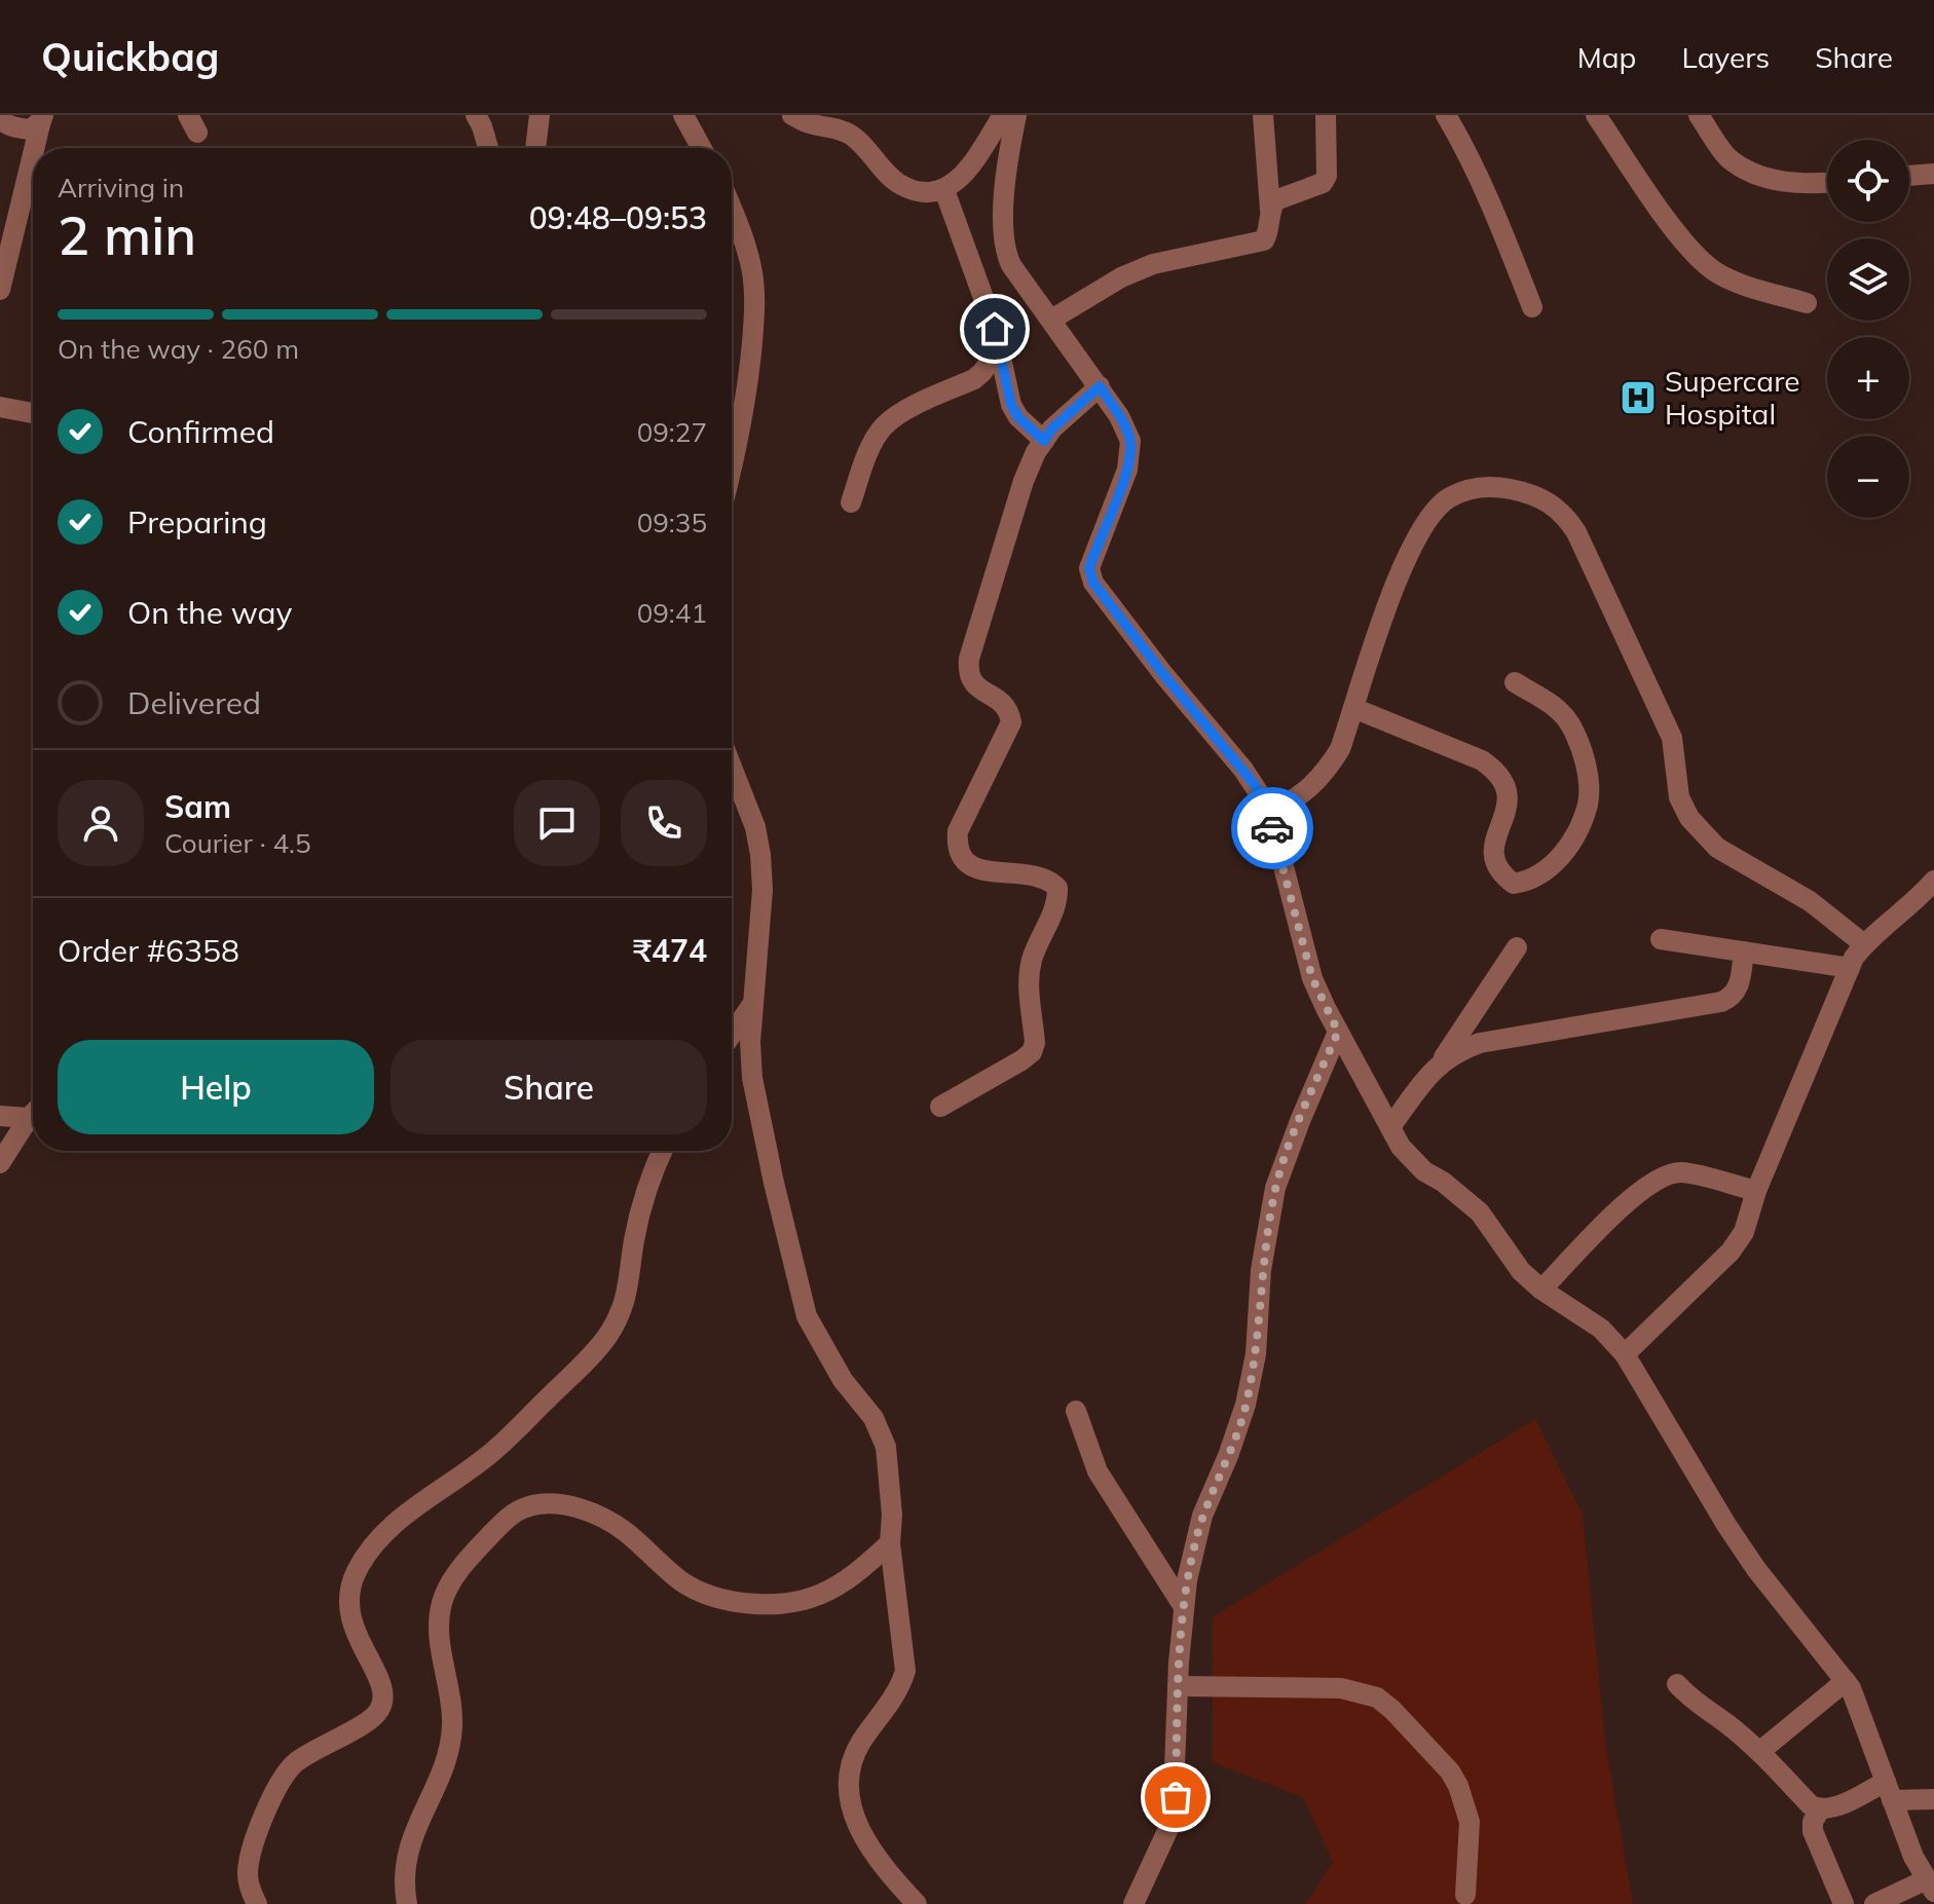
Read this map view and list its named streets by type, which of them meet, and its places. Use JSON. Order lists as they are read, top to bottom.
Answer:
{
  "places": {
    "hospital": ["Supercare Hospital"]
  },
  "page": {
    "header": "Quickbag",
    "nav": ["Map", "Layers", "Share"],
    "map_buttons": ["+", "−"],
    "heading": ["2 min", "Arriving in", "09:48–09:53"],
    "panel": [
      "Sam",
      "Courier · 4.5",
      "Order #6358",
      "₹474"
    ],
    "bar": "On the way · 260 m",
    "list": [
      ["Confirmed", "09:27"],
      ["Preparing", "09:35"],
      ["On the way", "09:41"],
      "Delivered"
    ],
    "buttons": ["Help", "Share"]
  }
}
